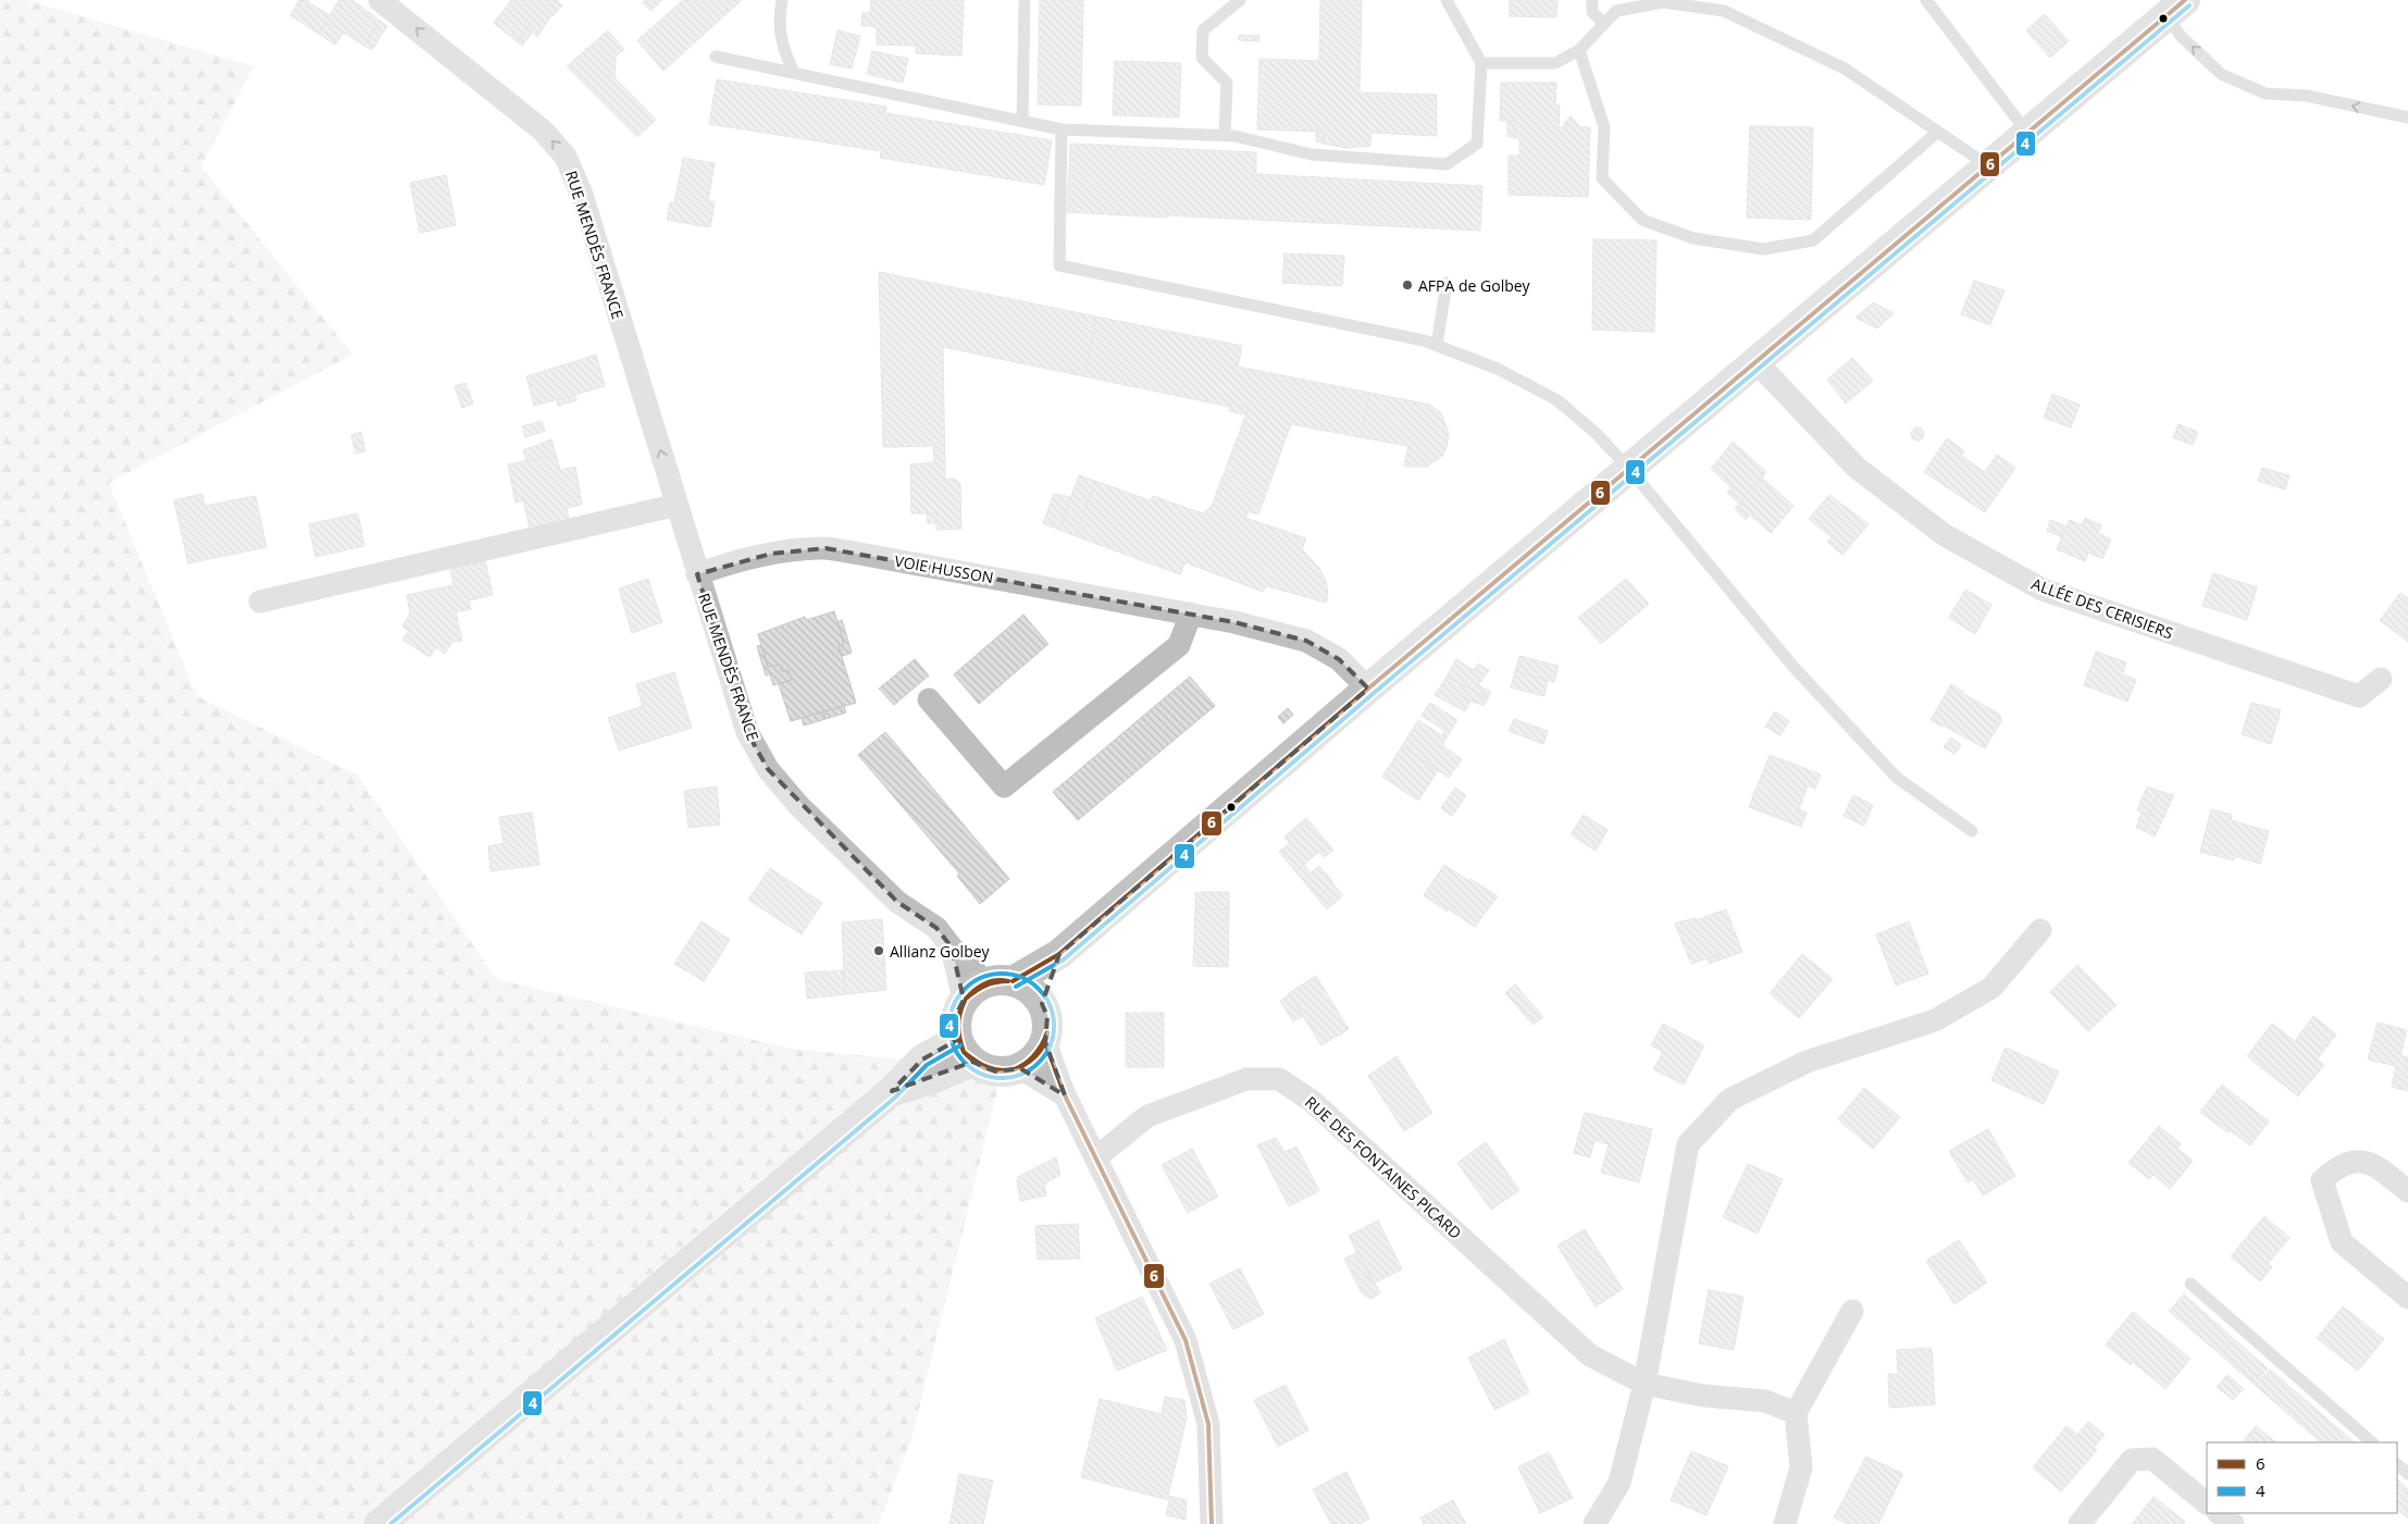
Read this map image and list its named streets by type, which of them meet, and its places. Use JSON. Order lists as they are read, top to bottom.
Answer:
{
  "streets": {
    "street": [
      "RUE MENDÈS FRANCE",
      "VOIE HUSSON",
      "ALLÉE DES CERISIERS",
      "RUE DES FONTAINES PICARD"
    ]
  },
  "crossings": [
    ["RUE MENDÈS FRANCE", "VOIE HUSSON"]
  ],
  "one_way": ["RUE MENDÈS FRANCE"],
  "places": ["AFPA de Golbey", "Allianz Golbey"],
  "lines": ["transit line 6", "transit line 4"],
  "legend": ["6", "4"]
}
